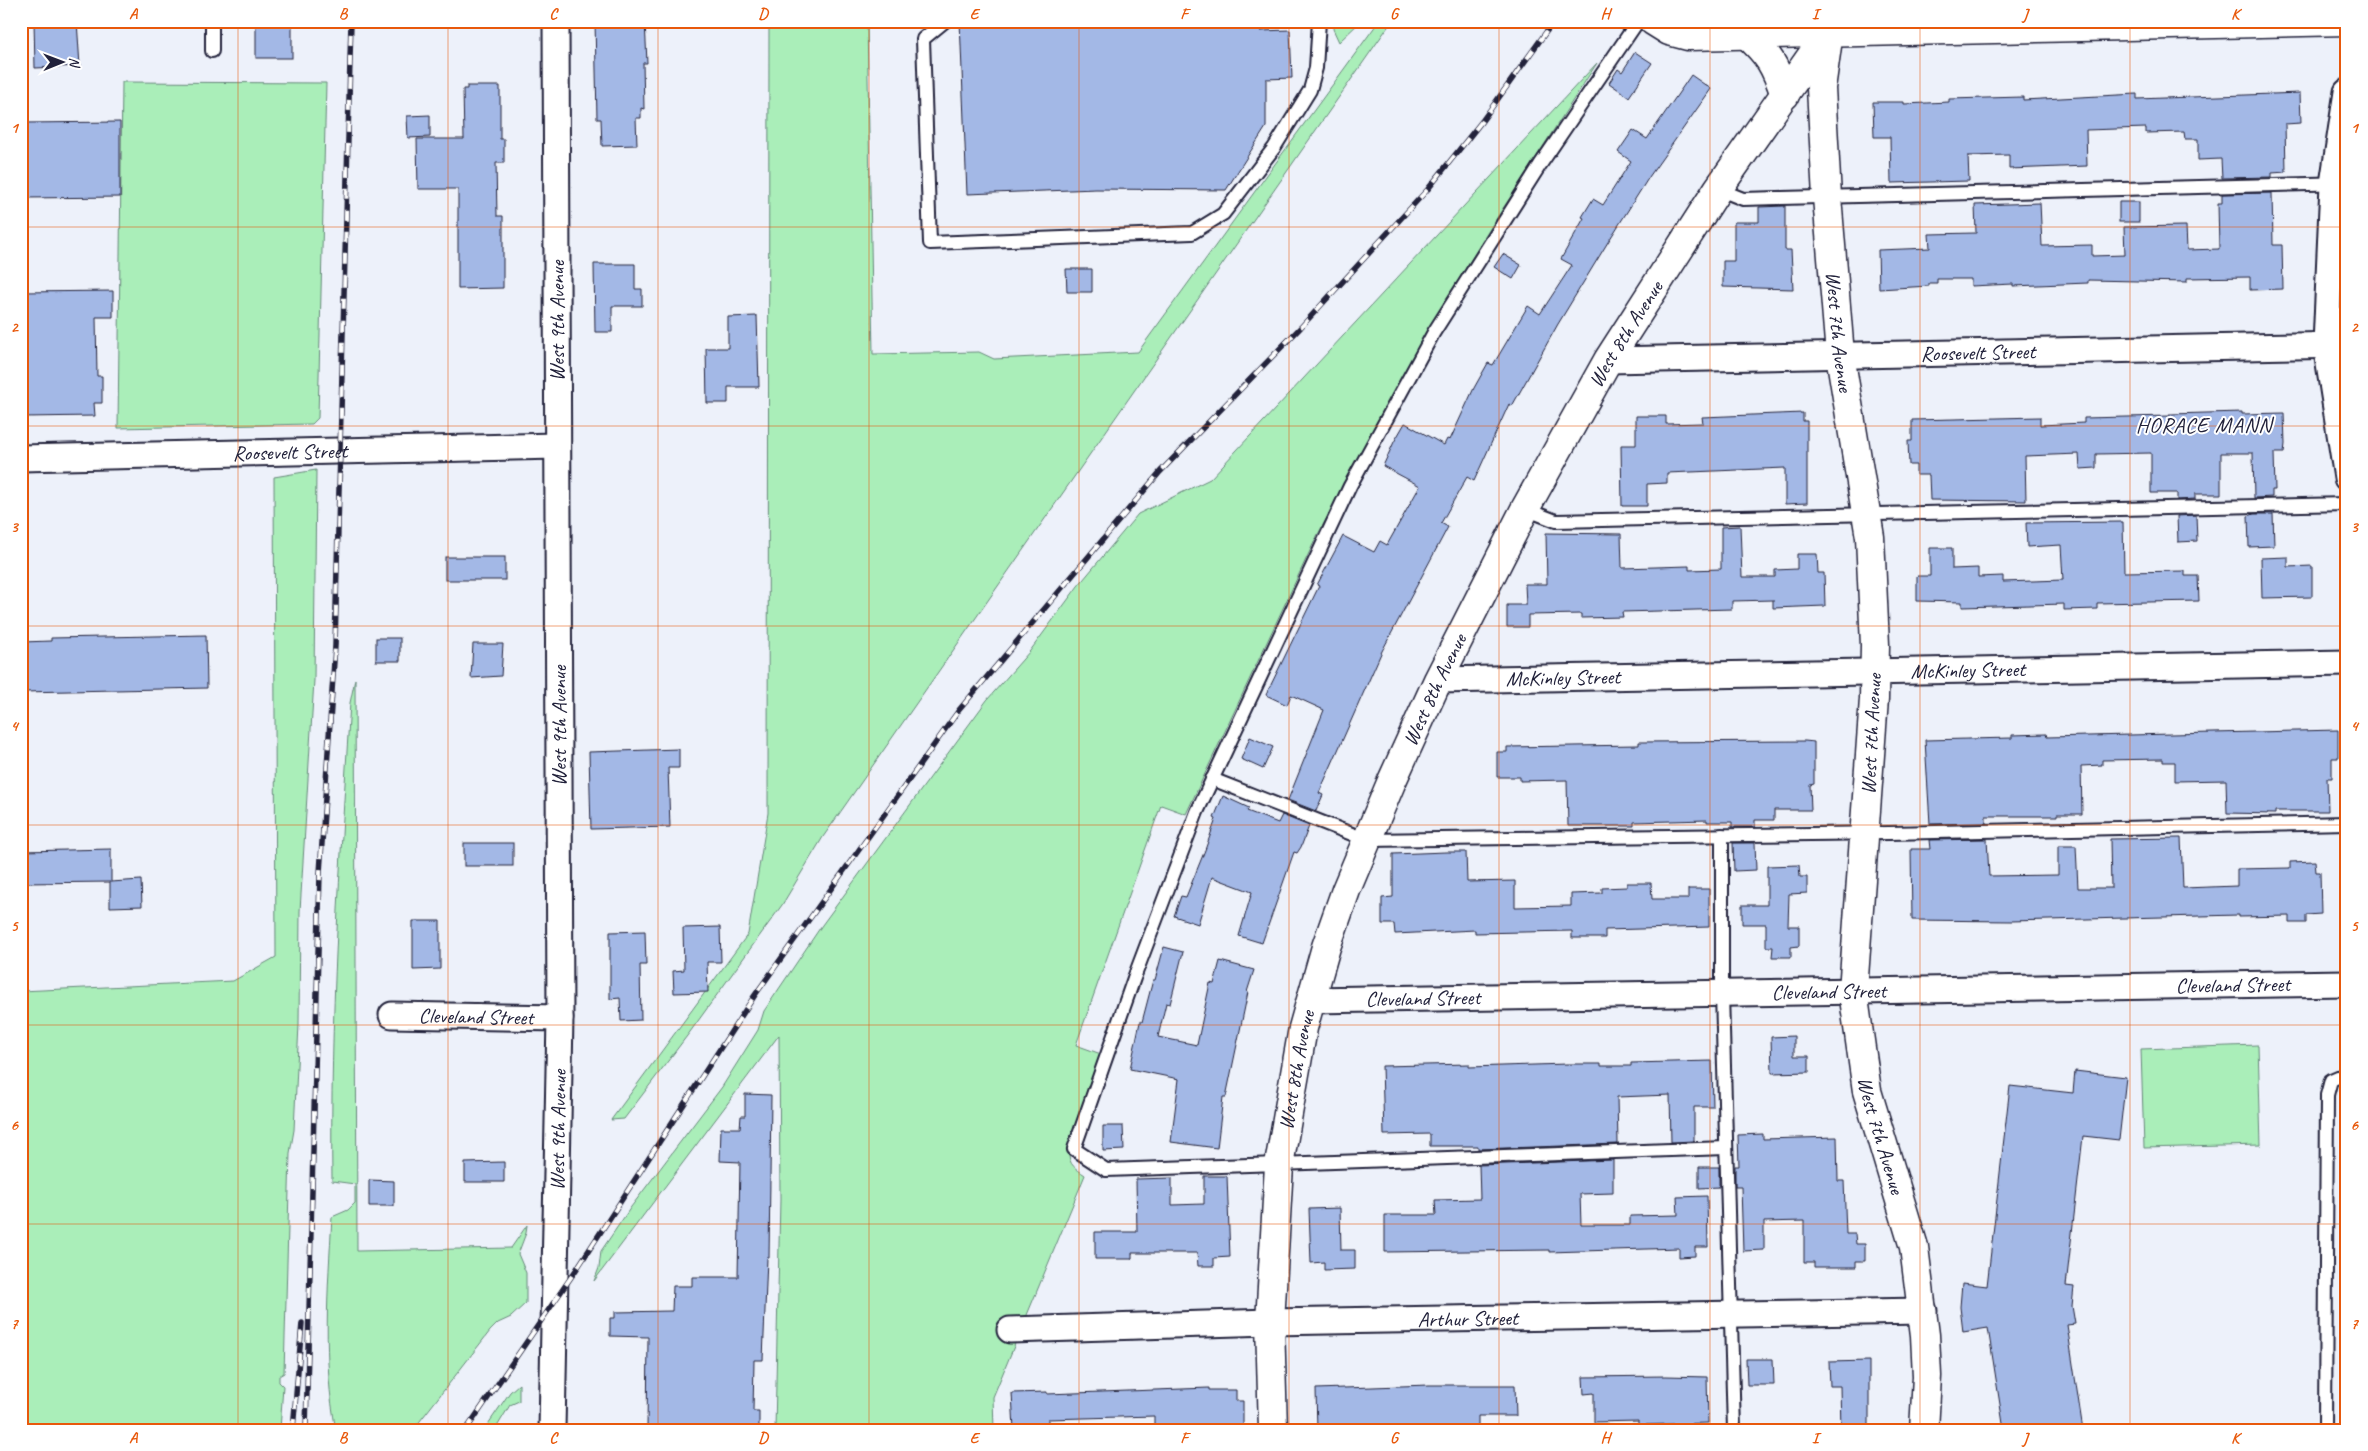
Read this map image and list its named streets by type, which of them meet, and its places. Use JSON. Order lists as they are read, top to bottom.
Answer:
{
  "streets": {
    "street": [
      "West 9th Avenue",
      "West 7th Avenue",
      "West 8th Avenue",
      "Roosevelt Street",
      "McKinley Street",
      "Cleveland Street",
      "Arthur Street"
    ]
  },
  "crossings": [
    ["West 9th Avenue", "Roosevelt Street"],
    ["West 9th Avenue", "Cleveland Street"],
    ["West 7th Avenue", "West 8th Avenue"],
    ["West 7th Avenue", "Roosevelt Street"],
    ["West 7th Avenue", "McKinley Street"],
    ["West 7th Avenue", "Cleveland Street"],
    ["West 7th Avenue", "Arthur Street"],
    ["West 8th Avenue", "Roosevelt Street"],
    ["West 8th Avenue", "McKinley Street"],
    ["West 8th Avenue", "Cleveland Street"],
    ["West 8th Avenue", "Arthur Street"]
  ],
  "districts": ["HORACE MANN"],
  "north": "right",
  "grid": {
    "columns": [
      "A",
      "B",
      "C",
      "D",
      "E",
      "F",
      "G",
      "H",
      "I",
      "J",
      "K"
    ],
    "rows": [
      "1",
      "2",
      "3",
      "4",
      "5",
      "6",
      "7"
    ]
  }
}
